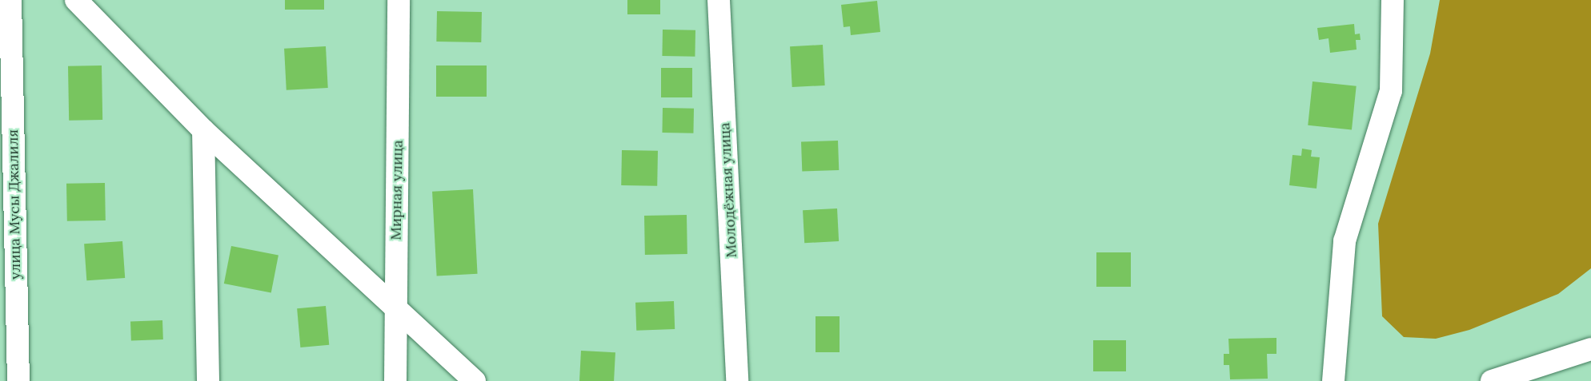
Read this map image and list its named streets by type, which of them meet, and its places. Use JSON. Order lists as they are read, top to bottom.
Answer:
{
  "streets": {
    "street": ["Мирная улица", "Молодёжная улица", "улица Мусы Джалиля"]
  }
}
